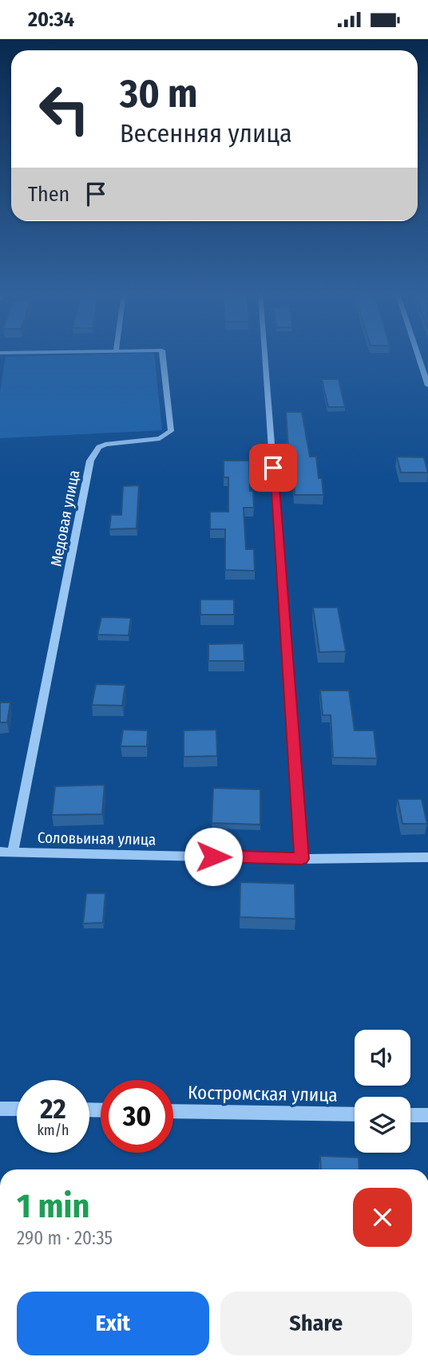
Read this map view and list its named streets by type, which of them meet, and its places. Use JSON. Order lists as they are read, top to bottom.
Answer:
{
  "streets": {
    "street": ["Медовая улица", "Соловьиная улица", "Костромская улица"]
  },
  "crossings": [
    ["Медовая улица", "Соловьиная улица"]
  ],
  "page": {
    "status": "20:34",
    "turn": ["30 m", "Весенняя улица"],
    "then": "Then",
    "speed": "22 km/h",
    "limit": "30",
    "heading": ["1 min", "290 m · 20:35"],
    "buttons": ["Exit", "Share"]
  }
}
